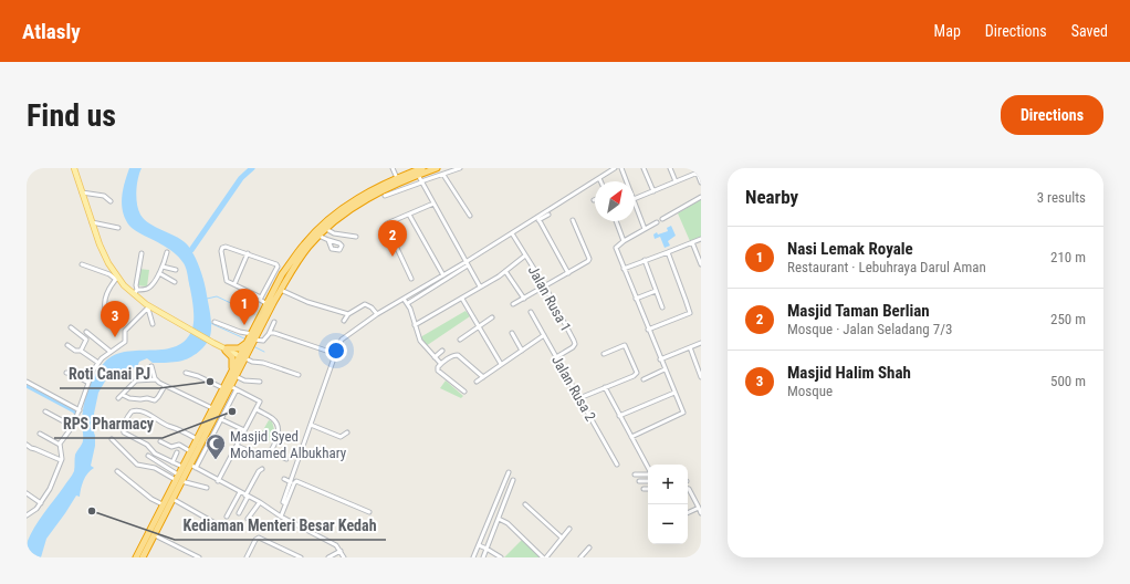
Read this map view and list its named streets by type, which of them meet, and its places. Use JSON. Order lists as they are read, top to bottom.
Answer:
{
  "streets": {
    "street": ["Jalan Rusa 1", "Jalan Rusa 2"]
  },
  "crossings": [
    ["Jalan Rusa 1", "Jalan Rusa 2"]
  ],
  "places": {
    "other": ["Roti Canai PJ", "RPS Pharmacy", "Kediaman Menteri Besar Kedah"],
    "mosque": ["Masjid Syed Mohamed Albukhary"]
  },
  "north": "top right",
  "page": {
    "header": "Atlasly",
    "nav": ["Map", "Directions", "Saved"],
    "buttons": "Directions",
    "title": "Find us",
    "heading": ["Nearby", "3 results"],
    "pins": ["2", "1", "3"],
    "list": [
      {
        "mark": "1",
        "name": "Nasi Lemak Royale",
        "note": "Restaurant · Lebuhraya Darul Aman",
        "value": "210 m"
      },
      {
        "mark": "2",
        "name": "Masjid Taman Berlian",
        "note": "Mosque · Jalan Seladang 7/3",
        "value": "250 m"
      },
      {
        "mark": "3",
        "name": "Masjid Halim Shah",
        "note": "Mosque",
        "value": "500 m"
      }
    ],
    "map_buttons": ["+", "−"]
  }
}
